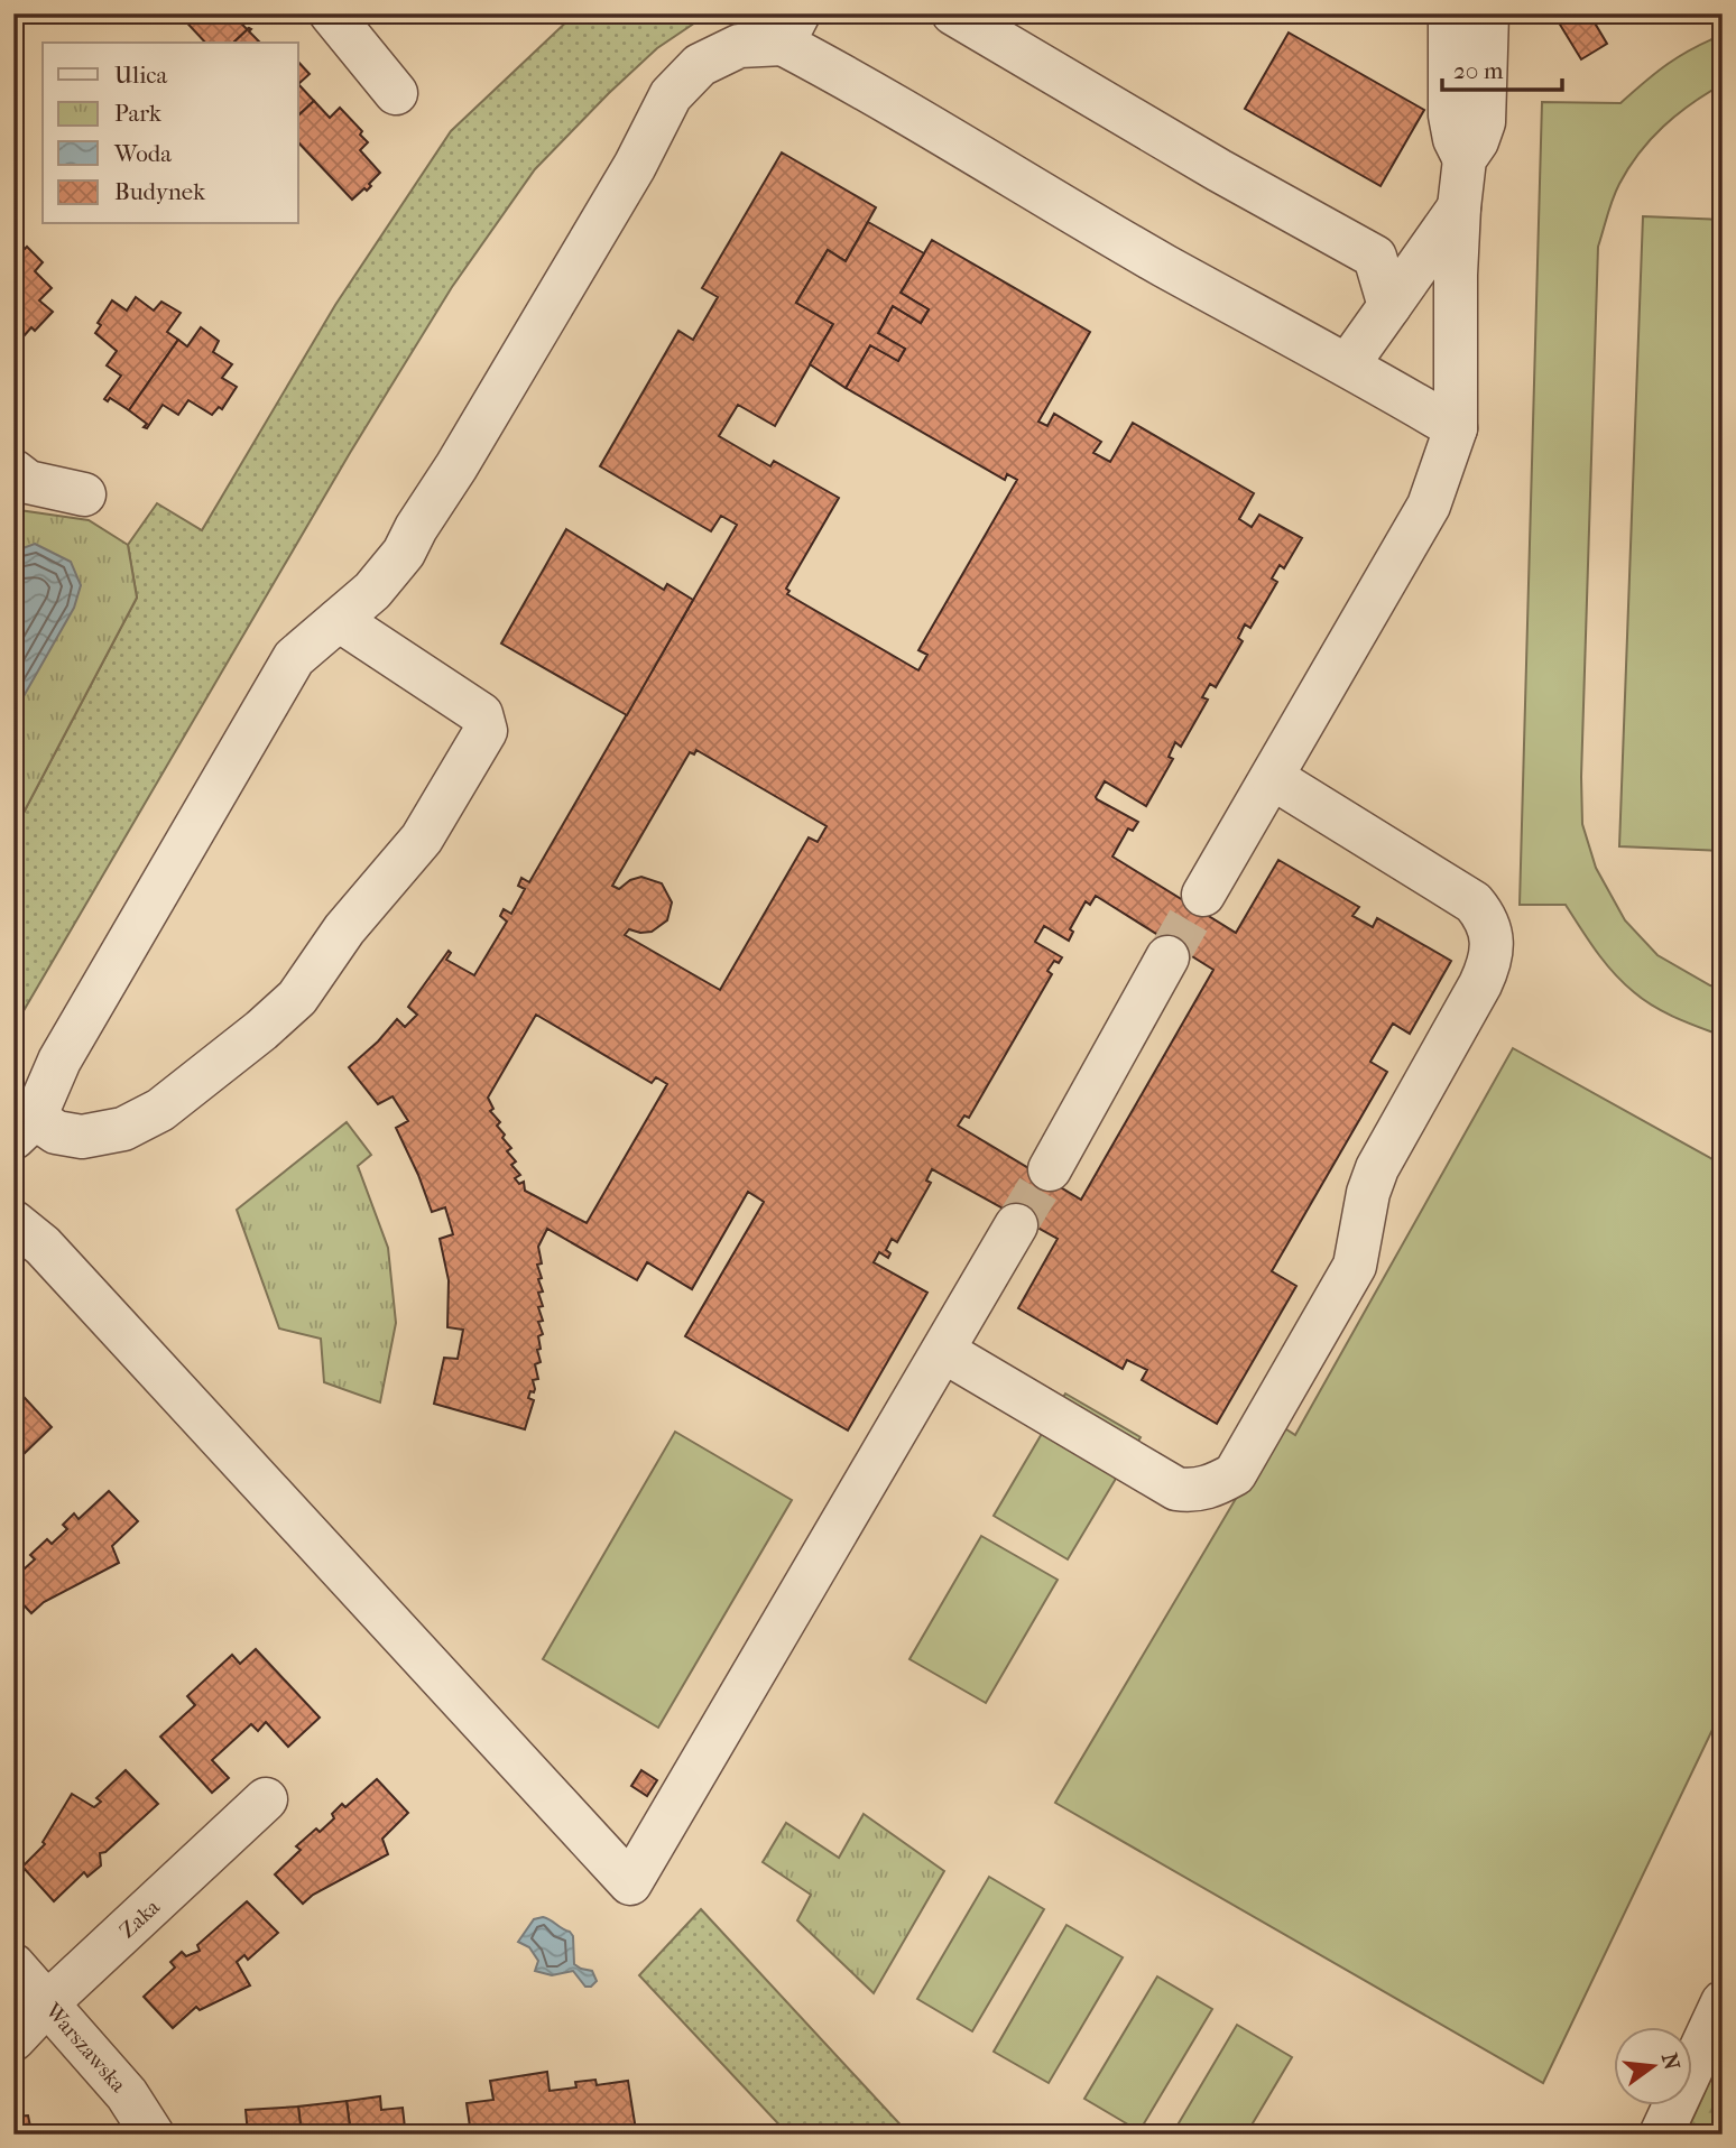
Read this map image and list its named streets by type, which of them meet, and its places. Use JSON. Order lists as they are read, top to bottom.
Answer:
{
  "streets": {
    "street": ["Zaka", "Warszawska"]
  },
  "crossings": [
    ["Zaka", "Warszawska"]
  ],
  "legend": [
    "Ulica",
    "Park",
    "Woda",
    "Budynek"
  ],
  "scale_bar": "20 m",
  "north": "right"
}
